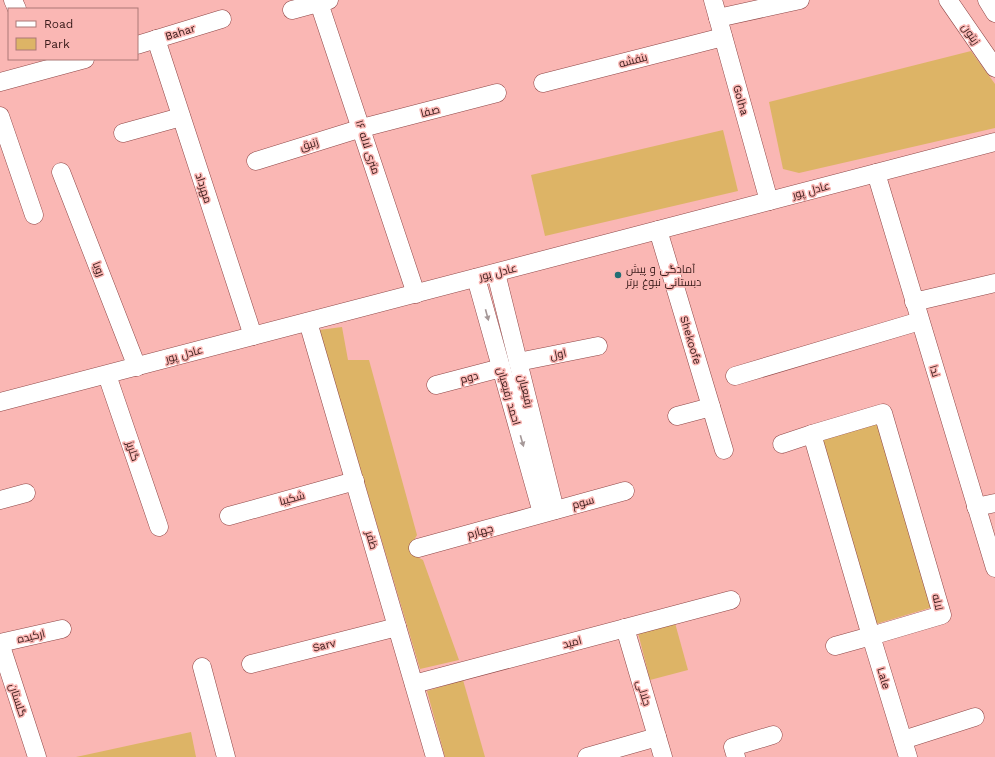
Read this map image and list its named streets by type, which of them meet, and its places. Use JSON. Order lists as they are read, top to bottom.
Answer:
{
  "streets": {
    "street": [
      "Bahar",
      "زیتون",
      "بنفشه",
      "Golha",
      "صفا",
      "زنبق",
      "۱۶ متری لاله",
      "مهرداد",
      "عادل پور",
      "رویا",
      "Shekoofe",
      "اول",
      "ندا",
      "دوم",
      "رفیعیان",
      "احمد رفیعیان",
      "گلریز",
      "شکیبا",
      "سوم",
      "چهارم",
      "ظفر",
      "لاله",
      "ارکیده",
      "امید",
      "Sarv",
      "Lale",
      "جلالی",
      "گلستان"
    ]
  },
  "crossings": [
    ["Bahar", "مهرداد"],
    ["بنفشه", "Golha"],
    ["Golha", "عادل پور"],
    ["صفا", "زنبق"],
    ["صفا", "۱۶ متری لاله"],
    ["زنبق", "۱۶ متری لاله"],
    ["۱۶ متری لاله", "عادل پور"],
    ["مهرداد", "عادل پور"],
    ["عادل پور", "رویا"],
    ["عادل پور", "Shekoofe"],
    ["عادل پور", "ندا"],
    ["عادل پور", "رفیعیان"],
    ["عادل پور", "احمد رفیعیان"],
    ["عادل پور", "گلریز"],
    ["عادل پور", "ظفر"],
    ["اول", "رفیعیان"],
    ["دوم", "احمد رفیعیان"],
    ["رفیعیان", "احمد رفیعیان"],
    ["رفیعیان", "سوم"],
    ["رفیعیان", "چهارم"],
    ["احمد رفیعیان", "سوم"],
    ["احمد رفیعیان", "چهارم"],
    ["شکیبا", "ظفر"],
    ["سوم", "چهارم"],
    ["ظفر", "امید"],
    ["ظفر", "Sarv"],
    ["لاله", "Lale"],
    ["ارکیده", "گلستان"],
    ["امید", "جلالی"]
  ],
  "one_way": ["احمد رفیعیان"],
  "places": ["آمادگی و پیش دبستانی نبوغ برتر"],
  "legend": ["Road", "Park"]
}
